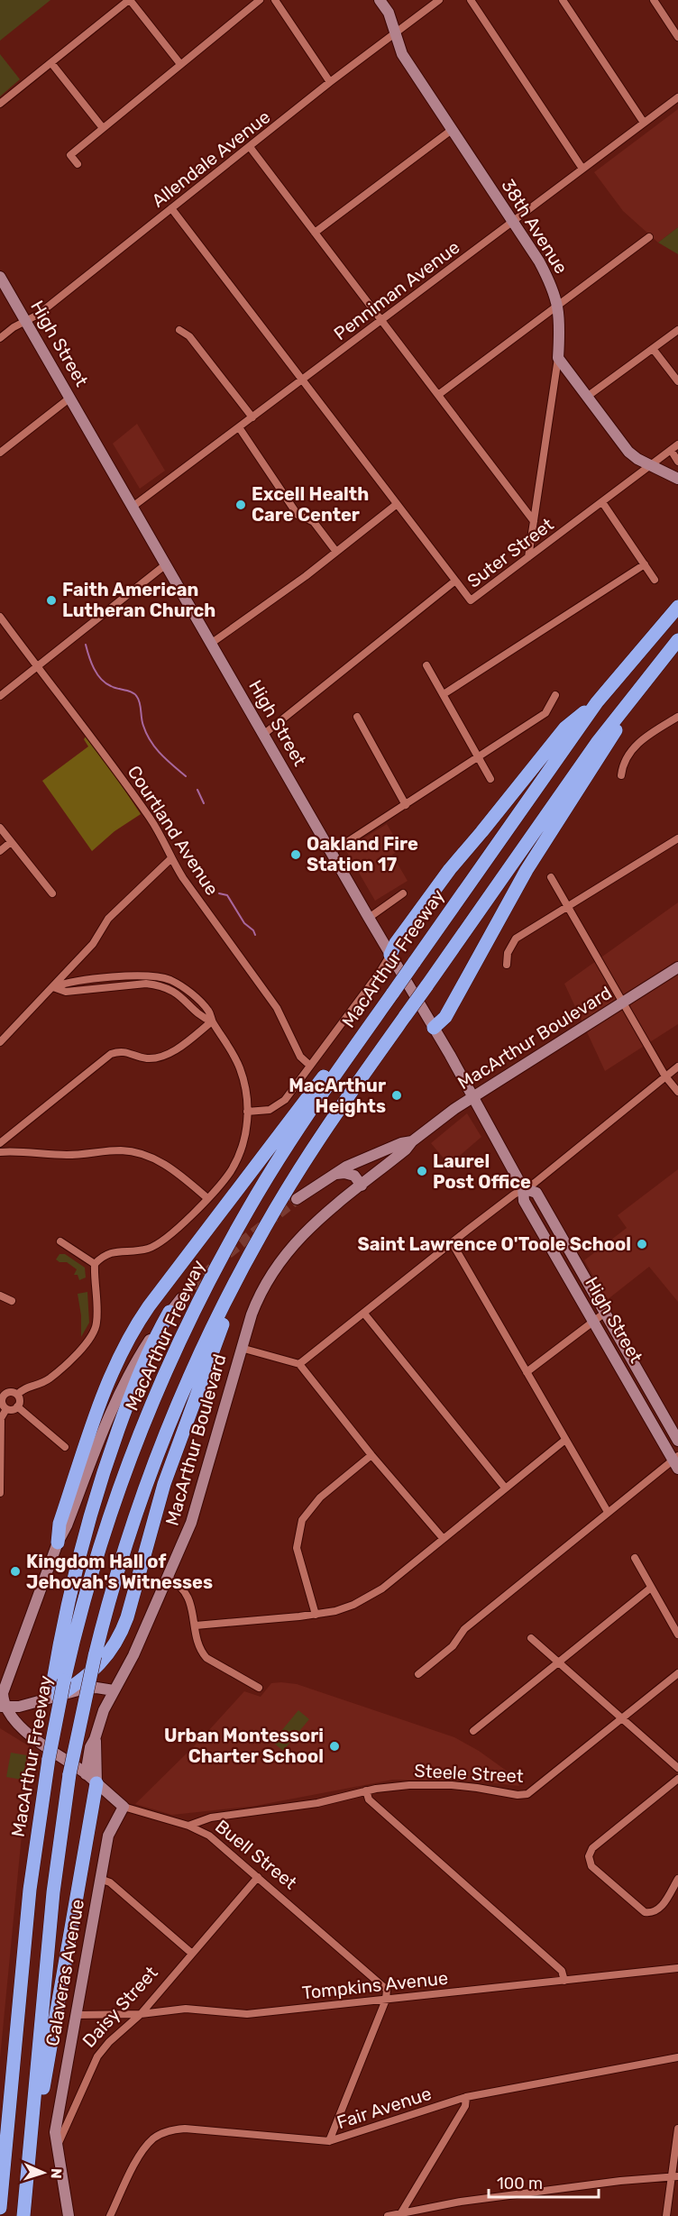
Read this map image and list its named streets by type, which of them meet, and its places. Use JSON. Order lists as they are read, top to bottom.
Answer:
{
  "streets": {
    "highway": ["MacArthur Freeway"],
    "main road": [
      "38th Avenue",
      "High Street",
      "MacArthur Boulevard",
      "Buell Street",
      "Calaveras Avenue"
    ],
    "street": [
      "Allendale Avenue",
      "Penniman Avenue",
      "Suter Street",
      "Courtland Avenue",
      "Steele Street",
      "Tompkins Avenue",
      "Daisy Street",
      "Fair Avenue"
    ]
  },
  "crossings": [
    ["Allendale Avenue", "38th Avenue"],
    ["Allendale Avenue", "High Street"],
    ["38th Avenue", "Penniman Avenue"],
    ["Penniman Avenue", "High Street"],
    ["High Street", "Suter Street"],
    ["High Street", "MacArthur Boulevard"],
    ["Steele Street", "Buell Street"],
    ["Buell Street", "Calaveras Avenue"],
    ["Buell Street", "Tompkins Avenue"],
    ["Buell Street", "Daisy Street"],
    ["Calaveras Avenue", "Tompkins Avenue"],
    ["Calaveras Avenue", "Daisy Street"],
    ["Tompkins Avenue", "Daisy Street"]
  ],
  "places": [
    "Excell Health Care Center",
    "Faith American Lutheran Church",
    "Oakland Fire Station 17",
    "MacArthur Heights",
    "Laurel Post Office",
    "Saint Lawrence O'Toole School",
    "Kingdom Hall of Jehovah's Witnesses",
    "Urban Montessori Charter School"
  ],
  "scale_bar": "100 m",
  "north": "right"
}
